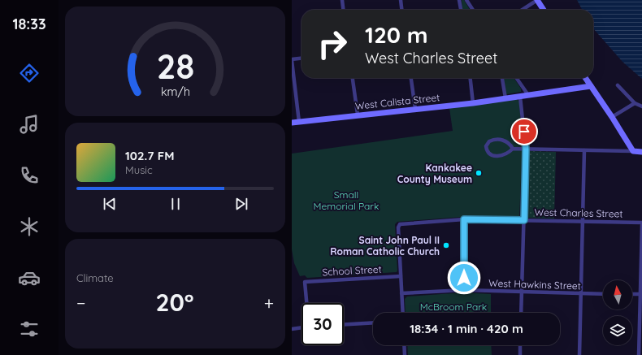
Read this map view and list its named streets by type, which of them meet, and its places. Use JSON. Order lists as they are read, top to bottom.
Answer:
{
  "streets": {
    "street": [
      "West Calista Street",
      "West Charles Street",
      "School Street",
      "West Hawkins Street"
    ]
  },
  "crossings": [
    ["West Charles Street", "School Street"]
  ],
  "parks": ["Small Memorial Park", "McBroom Park"],
  "places": ["Kankakee County Museum", "Saint John Paul II Roman Catholic Church"],
  "north": "top",
  "page": {
    "tabs": "18:33",
    "turn": ["120 m", "West Charles Street"],
    "song": ["102.7 FM", "Music"],
    "tile": "Climate",
    "heat": ["−", "20°", "+"],
    "limit": "30",
    "trip": "18:34 · 1 min · 420 m",
    "gauge": ["28", "km/h"]
  }
}
